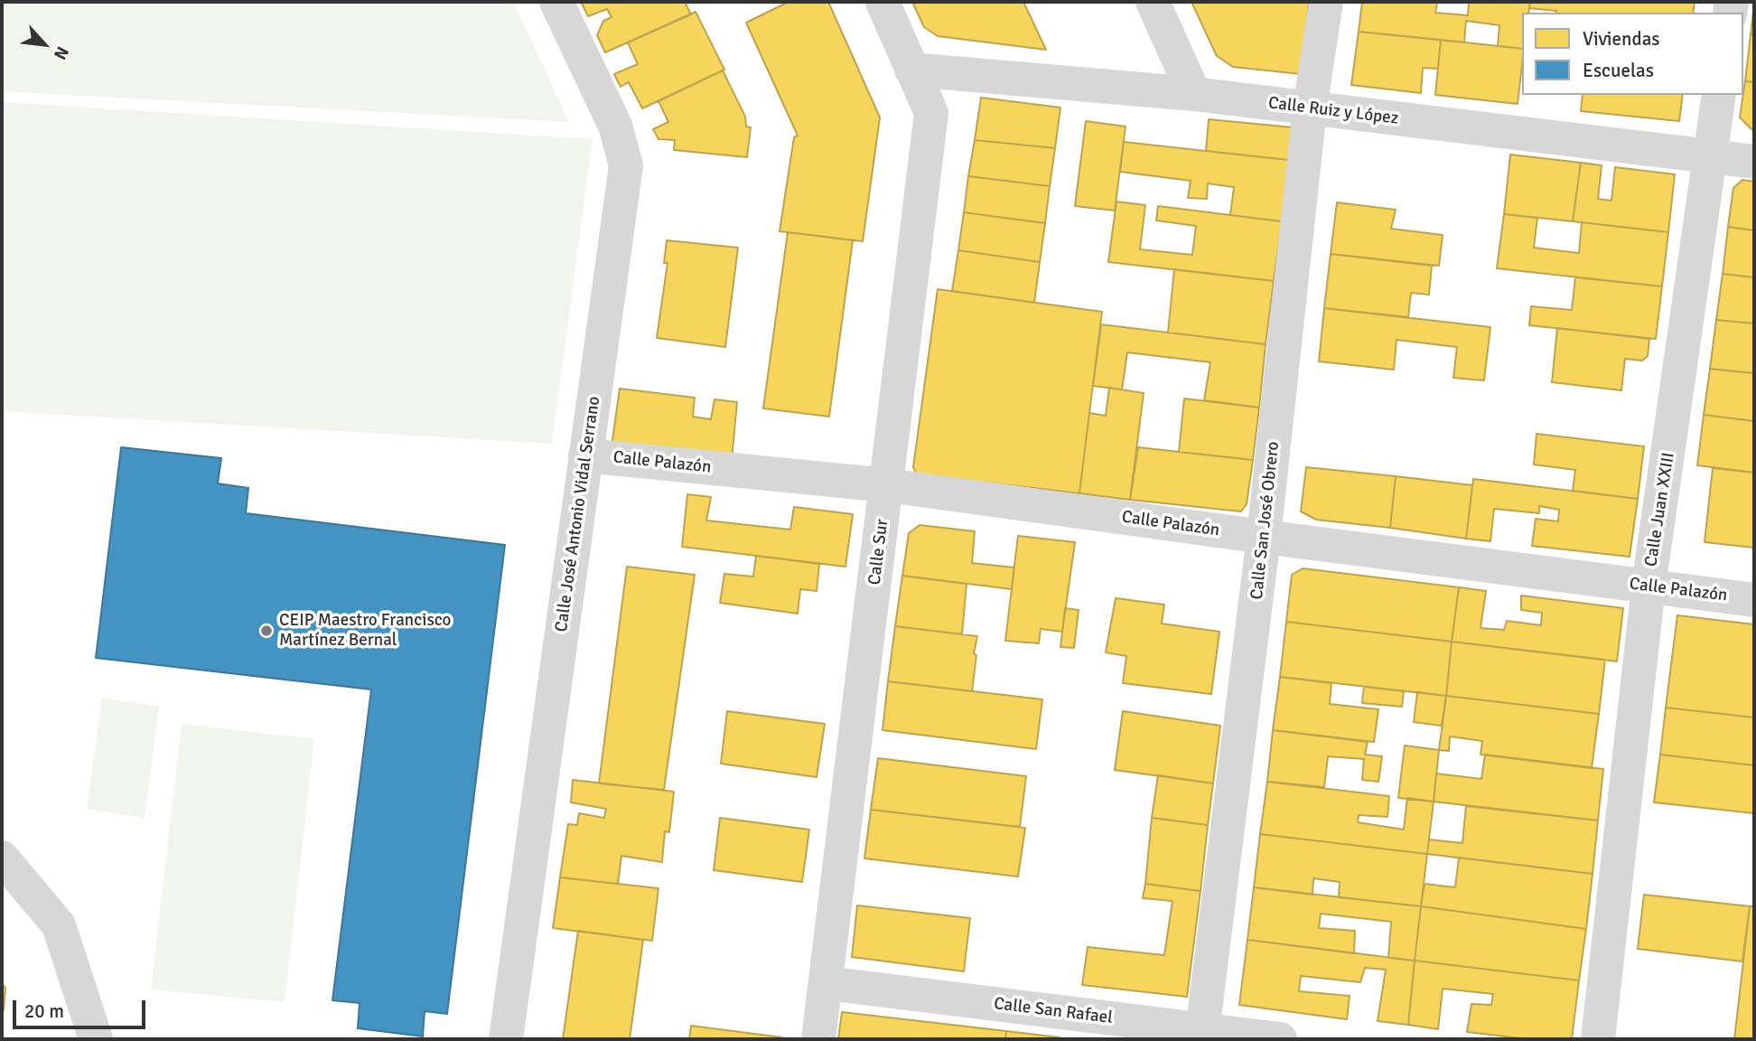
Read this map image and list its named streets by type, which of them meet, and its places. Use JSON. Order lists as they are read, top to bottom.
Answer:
{
  "streets": {
    "street": [
      "Calle Ruiz y López",
      "Calle Palazón",
      "Calle Juan XXIII",
      "Calle José Antonio Vidal Serrano",
      "Calle San José Obrero",
      "Calle Sur",
      "Calle San Rafael"
    ]
  },
  "crossings": [
    ["Calle Ruiz y López", "Calle Juan XXIII"],
    ["Calle Ruiz y López", "Calle San José Obrero"],
    ["Calle Ruiz y López", "Calle Sur"],
    ["Calle Palazón", "Calle Juan XXIII"],
    ["Calle Palazón", "Calle José Antonio Vidal Serrano"],
    ["Calle Palazón", "Calle San José Obrero"],
    ["Calle Palazón", "Calle Sur"],
    ["Calle San José Obrero", "Calle San Rafael"],
    ["Calle Sur", "Calle San Rafael"]
  ],
  "places": ["CEIP Maestro Francisco Martínez Bernal"],
  "legend": ["Viviendas", "Escuelas"],
  "scale_bar": "20 m",
  "north": "bottom right"
}
